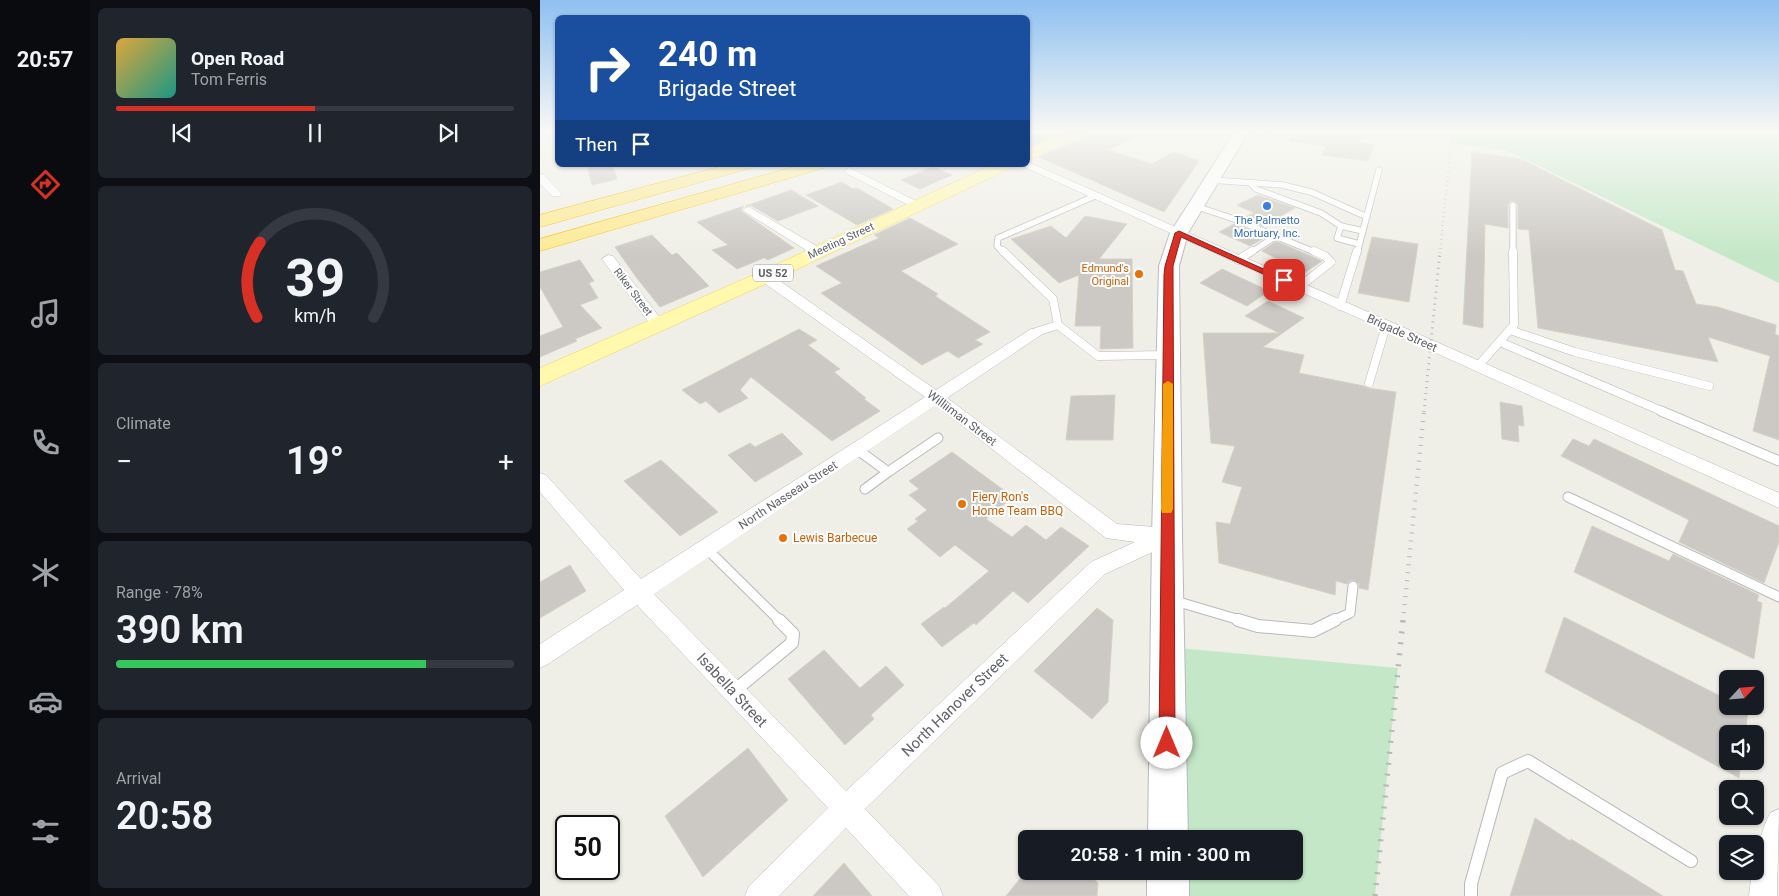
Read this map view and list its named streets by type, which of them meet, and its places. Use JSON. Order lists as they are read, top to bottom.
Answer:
{
  "streets": {
    "main road": ["Meeting Street", "US 52"],
    "street": [
      "Riker Street",
      "Brigade Street",
      "Williiman Street",
      "North Nasseau Street",
      "Isabella Street",
      "North Hanover Street"
    ]
  },
  "crossings": [
    ["Meeting Street", "Riker Street"],
    ["Meeting Street", "Williiman Street"],
    ["Williiman Street", "North Nasseau Street"],
    ["Williiman Street", "North Hanover Street"],
    ["North Nasseau Street", "Isabella Street"],
    ["Isabella Street", "North Hanover Street"]
  ],
  "places": [
    "The Palmetto Mortuary, Inc.",
    "Edmund's Original",
    "Fiery Ron's Home Team BBQ",
    "Lewis Barbecue"
  ],
  "north": "top right",
  "page": {
    "tabs": "20:57",
    "turn": ["240 m", "Brigade Street"],
    "song": ["Open Road", "Tom Ferris"],
    "then": "Then",
    "tile": [
      "Climate",
      ["Range · 78%", "390 km"],
      ["Arrival", "20:58"]
    ],
    "heat": ["−", "19°", "+"],
    "limit": "50",
    "trip": "20:58 · 1 min · 300 m",
    "gauge": ["39", "km/h"]
  }
}
